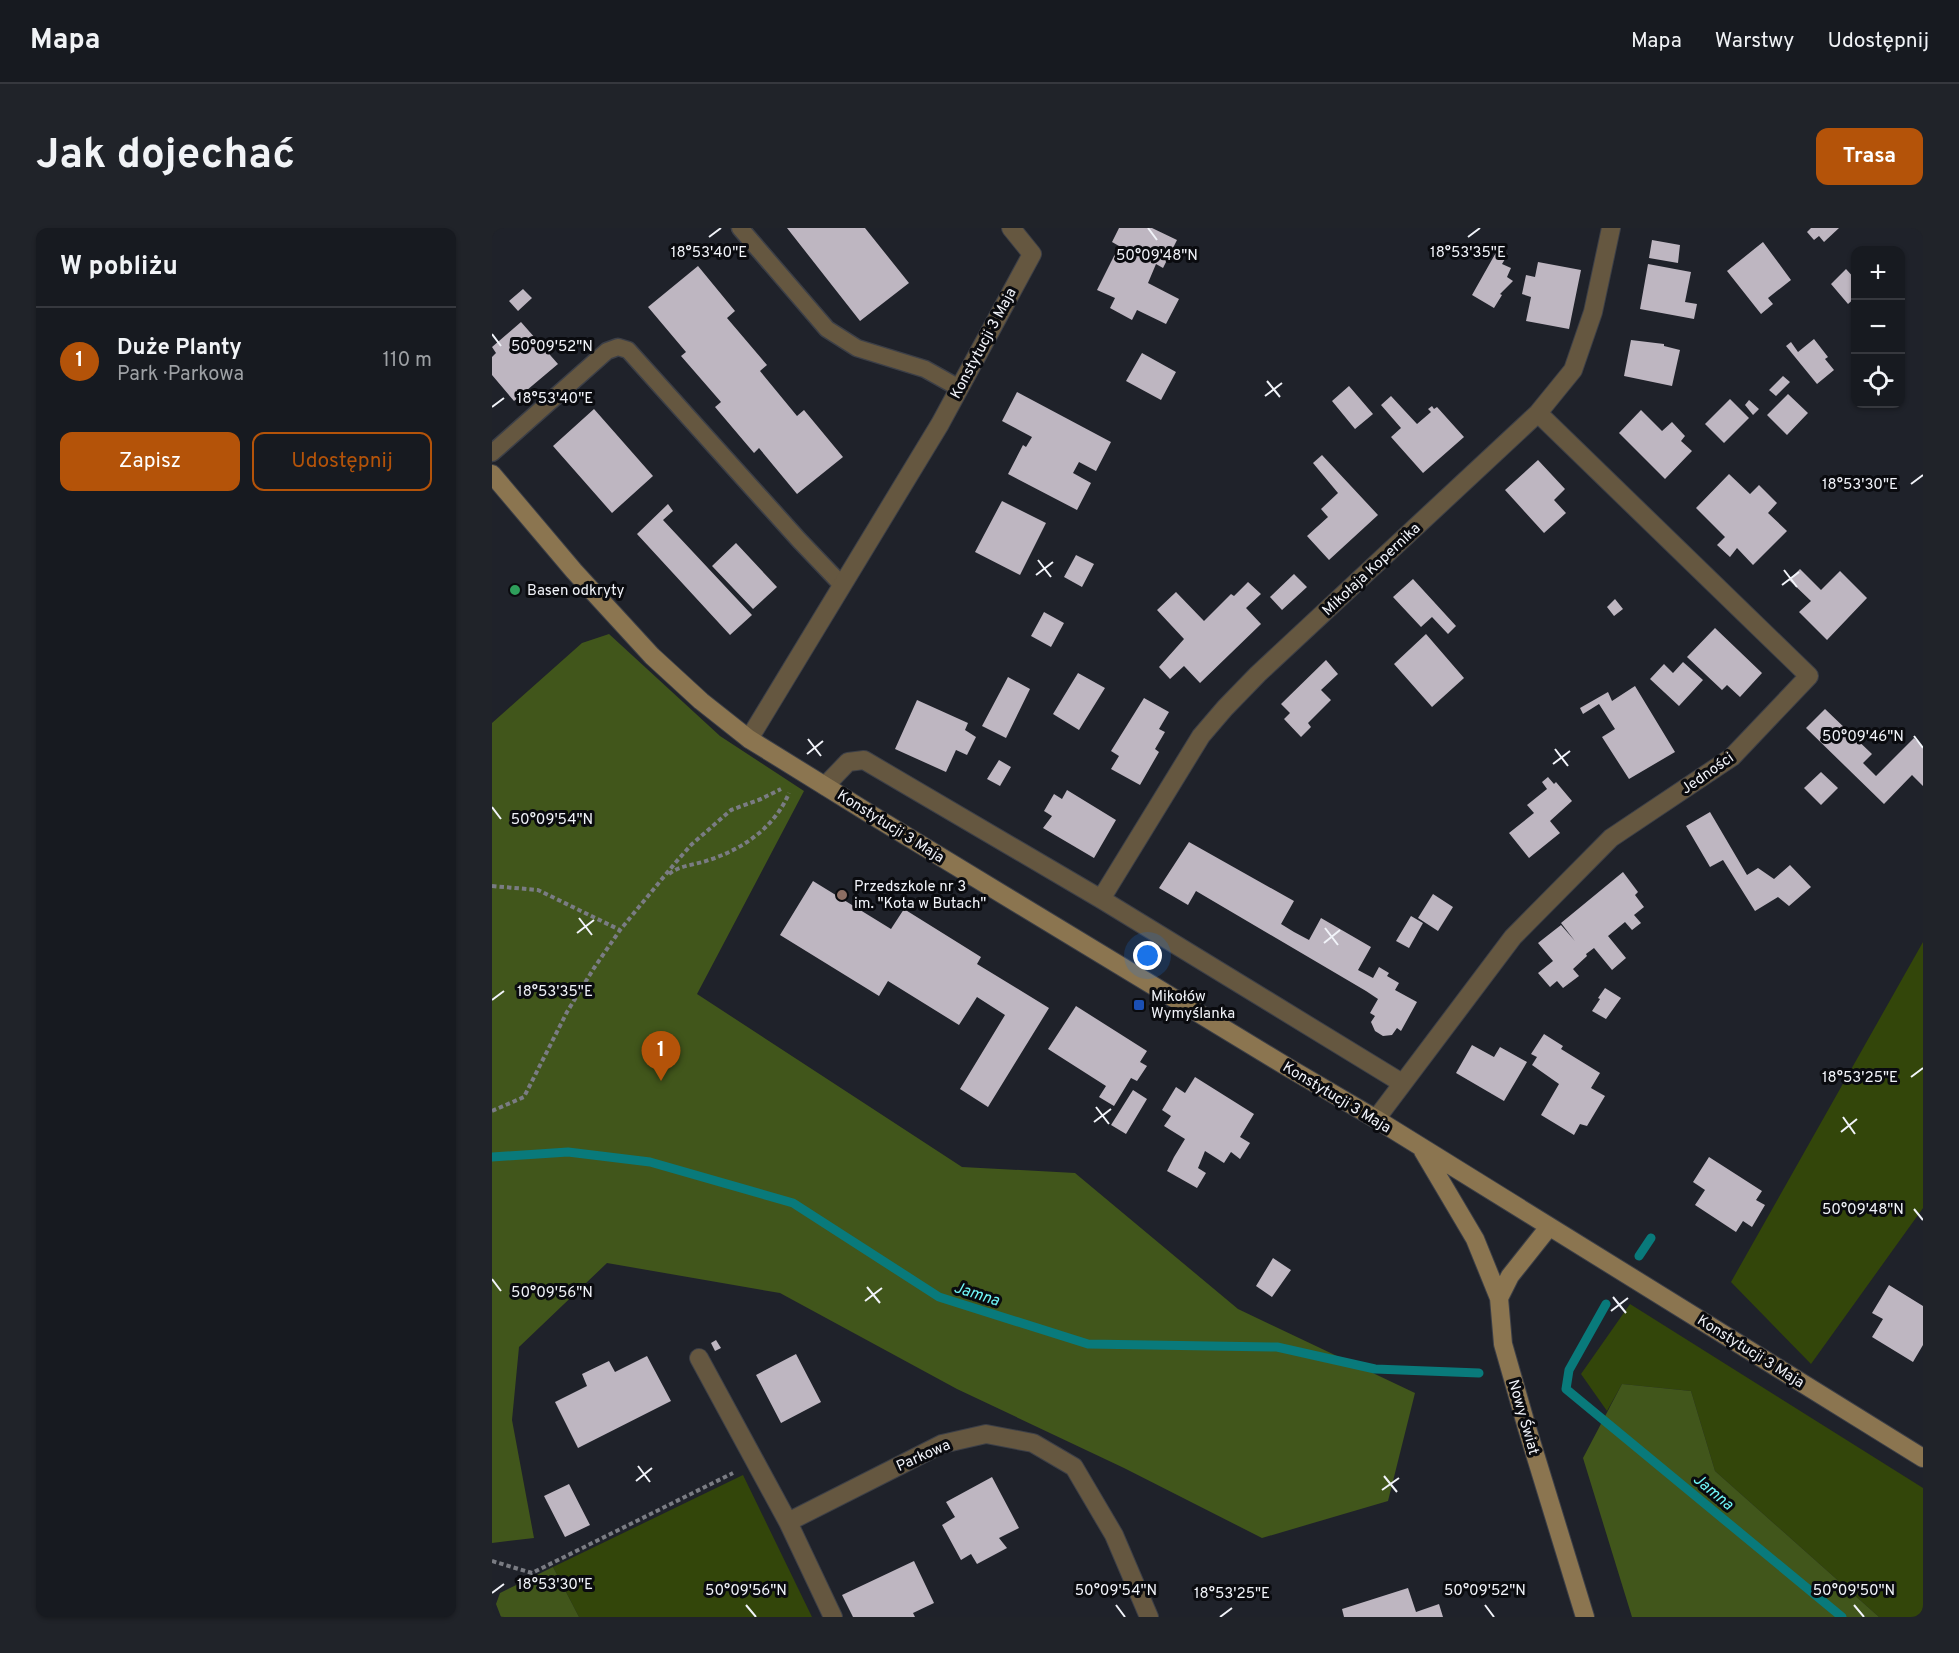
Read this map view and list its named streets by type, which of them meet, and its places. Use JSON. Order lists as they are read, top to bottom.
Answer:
{
  "streets": {
    "street": [
      "Konstytucji 3 Maja",
      "Mikołaja Kopernika",
      "Jedności",
      "Nowy Świat",
      "Parkowa"
    ]
  },
  "crossings": [
    ["Konstytucji 3 Maja", "Jedności"],
    ["Konstytucji 3 Maja", "Nowy Świat"],
    ["Mikołaja Kopernika", "Jedności"]
  ],
  "water": ["Jamna"],
  "places": {
    "other": ["Basen odkryty", "Przedszkole nr 3 im. \"Kota w Butach\""],
    "transit": ["Mikołów Wymyślanka"]
  },
  "page": {
    "header": "Mapa",
    "nav": ["Mapa", "Warstwy", "Udostępnij"],
    "buttons": [
      "Trasa",
      ["Zapisz", "Udostępnij"]
    ],
    "title": "Jak dojechać",
    "heading": "W pobliżu",
    "map_buttons": ["+", "−"],
    "list": [
      {
        "mark": "1",
        "name": "Duże Planty",
        "note": "Park · Parkowa",
        "value": "110 m"
      }
    ],
    "pins": "1"
  },
  "coordinates": [
    "18°53'40\"E",
    "18°53'35\"E",
    "50°09'48\"N",
    "50°09'52\"N",
    "18°53'30\"E",
    "50°09'46\"N",
    "50°09'54\"N",
    "18°53'25\"E",
    "50°09'56\"N",
    "50°09'50\"N"
  ]
}
